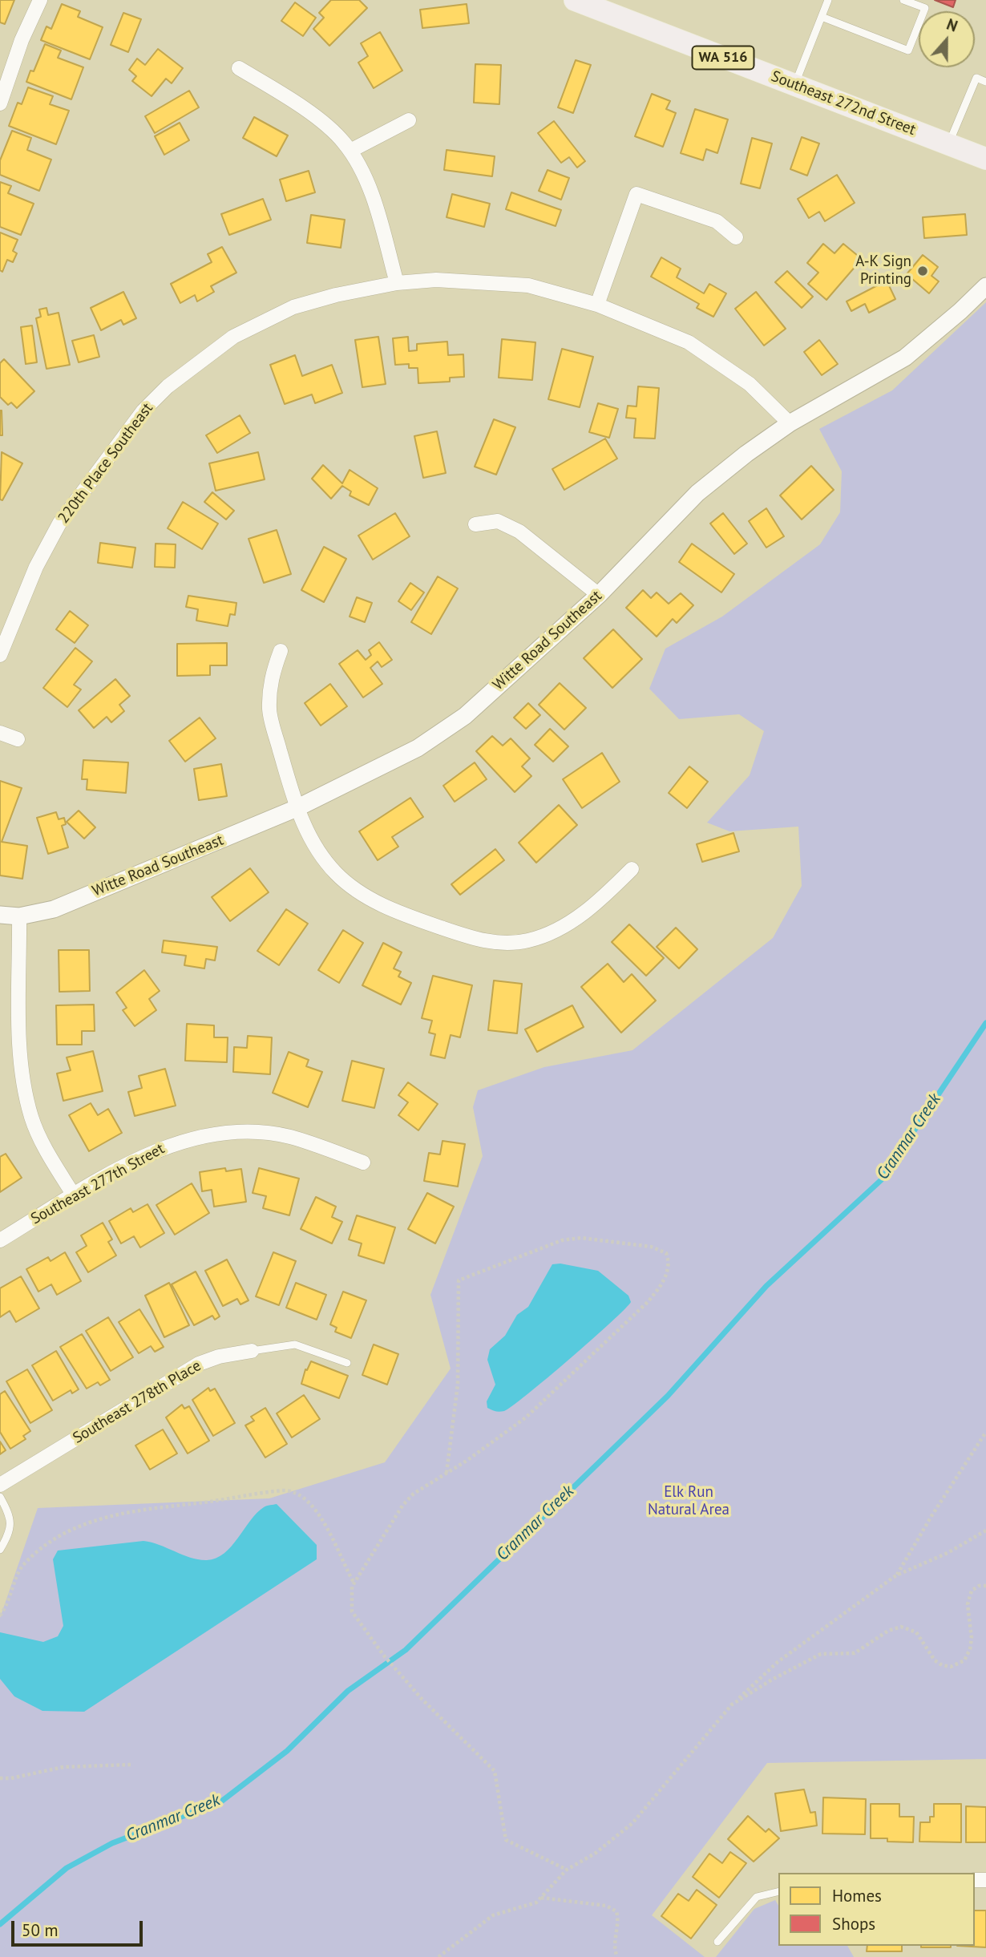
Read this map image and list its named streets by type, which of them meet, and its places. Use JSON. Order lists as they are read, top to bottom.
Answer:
{
  "streets": {
    "main road": ["WA 516", "Southeast 272nd Street"],
    "street": [
      "220th Place Southeast",
      "Witte Road Southeast",
      "Southeast 277th Street",
      "Southeast 278th Place"
    ]
  },
  "crossings": [
    ["220th Place Southeast", "Witte Road Southeast"]
  ],
  "water": ["Cranmar Creek"],
  "parks": ["Elk Run Natural Area"],
  "places": ["A-K Sign Printing"],
  "legend": ["Homes", "Shops"],
  "scale_bar": "50 m",
  "north": "top"
}
